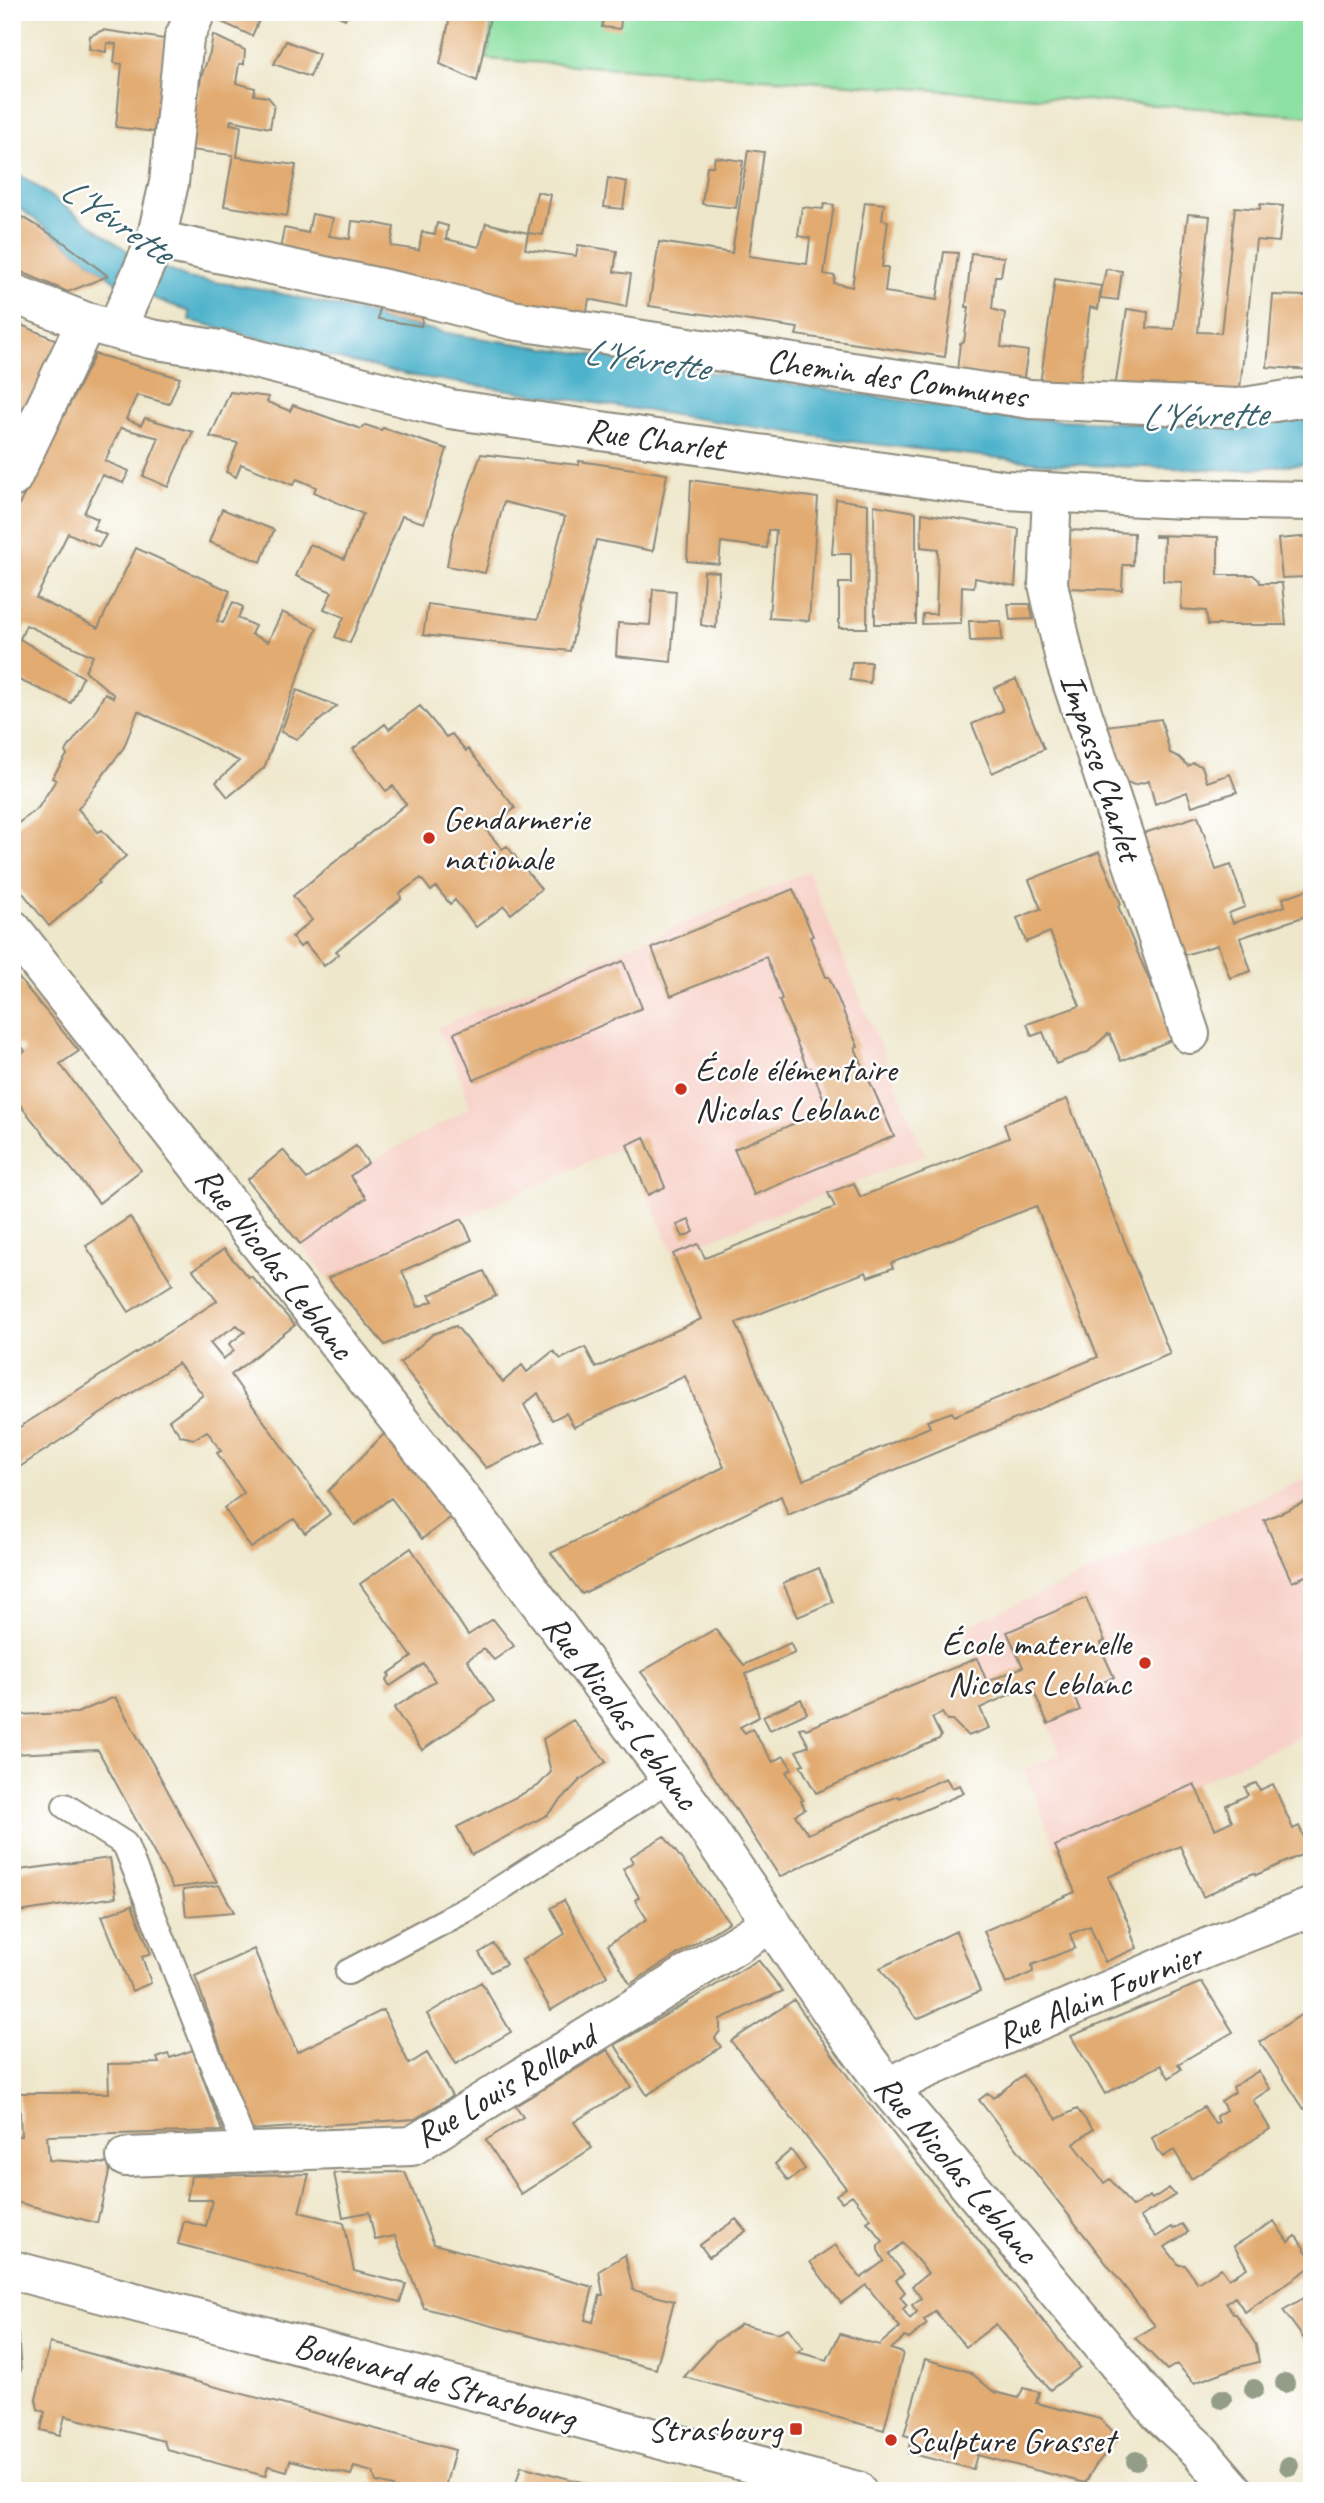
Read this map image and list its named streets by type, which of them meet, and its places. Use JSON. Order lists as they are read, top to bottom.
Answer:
{
  "streets": {
    "street": [
      "Chemin des Communes",
      "Rue Charlet",
      "Impasse Charlet",
      "Rue Nicolas Leblanc",
      "Rue Alain Fournier",
      "Rue Louis Rolland",
      "Boulevard de Strasbourg"
    ]
  },
  "crossings": [
    ["Rue Charlet", "Impasse Charlet"],
    ["Rue Nicolas Leblanc", "Rue Alain Fournier"],
    ["Rue Nicolas Leblanc", "Rue Louis Rolland"]
  ],
  "water": ["L'Yévrette"],
  "places": {
    "other": [
      "Gendarmerie nationale",
      "École élémentaire Nicolas Leblanc",
      "École maternelle Nicolas Leblanc",
      "Sculpture Grasset"
    ],
    "transit": ["Strasbourg"]
  }
}
